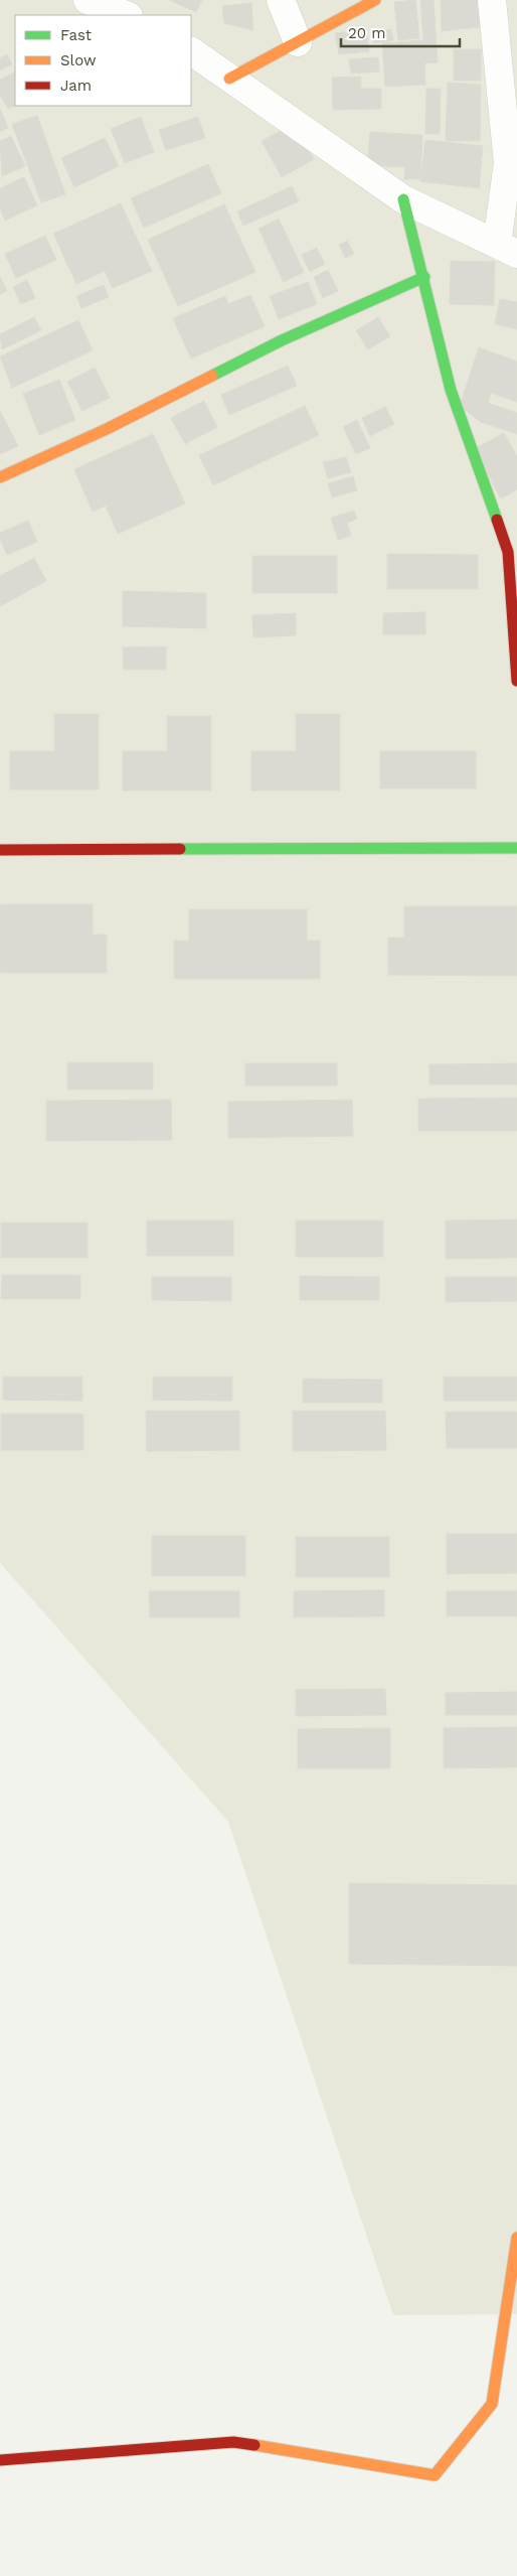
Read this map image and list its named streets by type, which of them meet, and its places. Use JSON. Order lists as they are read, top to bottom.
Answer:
{
  "legend": ["Fast", "Slow", "Jam"],
  "scale_bar": "20 m"
}
